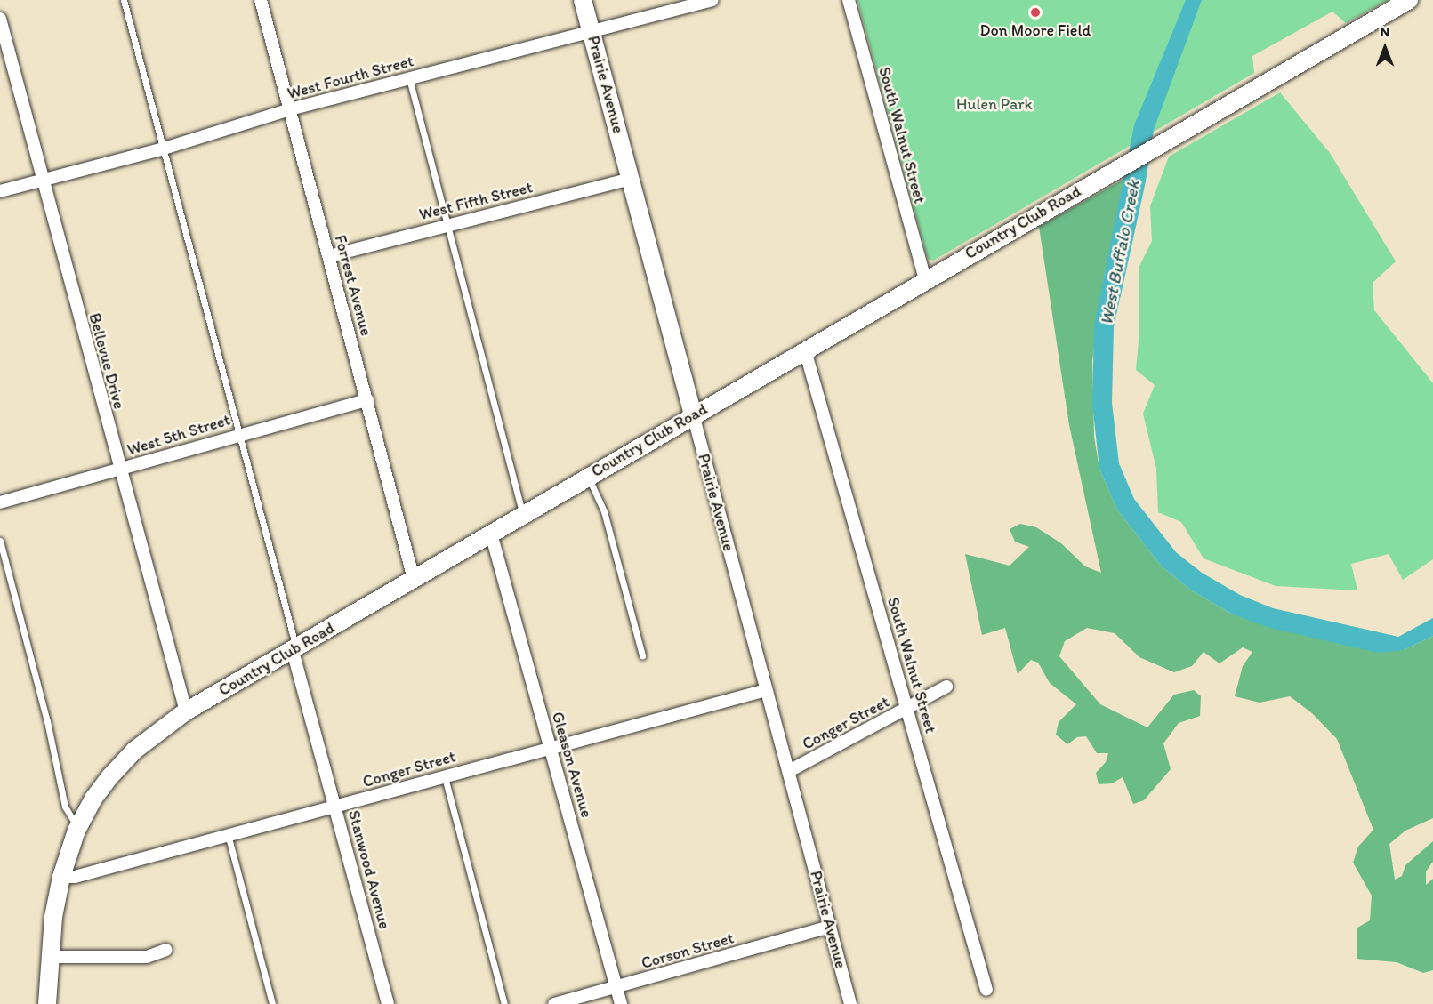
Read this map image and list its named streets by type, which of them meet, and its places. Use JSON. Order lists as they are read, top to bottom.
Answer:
{
  "streets": {
    "main road": ["Prairie Avenue", "Country Club Road"],
    "street": [
      "West Fourth Street",
      "South Walnut Street",
      "West Fifth Street",
      "Forrest Avenue",
      "Bellevue Drive",
      "West 5th Street",
      "Conger Street",
      "Gleason Avenue",
      "Stanwood Avenue",
      "Corson Street"
    ]
  },
  "crossings": [
    ["West Fourth Street", "Prairie Avenue"],
    ["West Fourth Street", "Forrest Avenue"],
    ["West Fourth Street", "Bellevue Drive"],
    ["Prairie Avenue", "West Fifth Street"],
    ["Prairie Avenue", "Country Club Road"],
    ["Prairie Avenue", "Conger Street"],
    ["Prairie Avenue", "Corson Street"],
    ["South Walnut Street", "Country Club Road"],
    ["South Walnut Street", "Conger Street"],
    ["West Fifth Street", "Forrest Avenue"],
    ["Country Club Road", "Forrest Avenue"],
    ["Country Club Road", "Bellevue Drive"],
    ["Country Club Road", "Conger Street"],
    ["Country Club Road", "Gleason Avenue"],
    ["Country Club Road", "Stanwood Avenue"],
    ["Forrest Avenue", "West 5th Street"],
    ["Bellevue Drive", "West 5th Street"],
    ["Conger Street", "Gleason Avenue"],
    ["Conger Street", "Stanwood Avenue"],
    ["Gleason Avenue", "Corson Street"]
  ],
  "water": ["West Buffalo Creek"],
  "parks": ["Hulen Park"],
  "places": ["Don Moore Field"],
  "north": "top"
}
